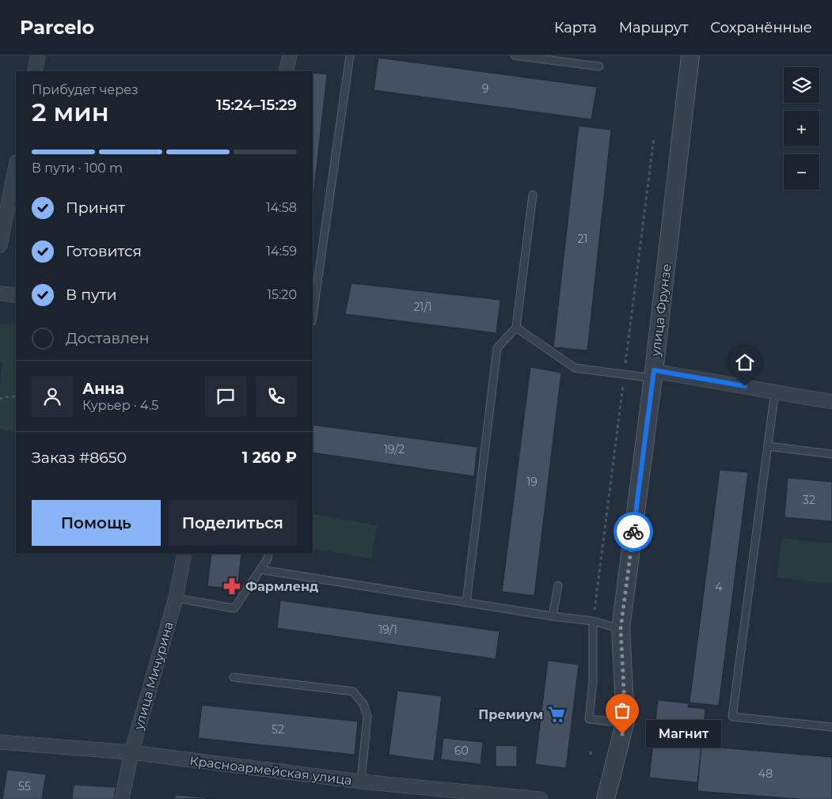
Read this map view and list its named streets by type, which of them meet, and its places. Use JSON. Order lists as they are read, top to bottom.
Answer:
{
  "streets": {
    "street": ["улица Фрунзе", "улица Мичурина", "Красноармейская улица"]
  },
  "crossings": [
    ["улица Мичурина", "Красноармейская улица"]
  ],
  "places": {
    "pharmacy": ["Фармленд"],
    "supermarket": ["Премиум"],
    "other": ["Магнит"]
  },
  "house_numbers": [
    "9",
    "21",
    "21/1",
    "19/2",
    "19",
    "32",
    "4",
    "19/1",
    "52",
    "60",
    "48",
    "55"
  ],
  "page": {
    "header": "Parcelo",
    "nav": ["Карта", "Маршрут", "Сохранённые"],
    "map_buttons": ["+", "−"],
    "heading": ["2 мин", "Прибудет через", "15:24–15:29"],
    "panel": [
      "Анна",
      "Курьер · 4.5",
      "Заказ #8650",
      "1 260 ₽"
    ],
    "bar": "В пути · 100 m",
    "list": [
      ["Принят", "14:58"],
      ["Готовится", "14:59"],
      ["В пути", "15:20"],
      "Доставлен"
    ],
    "buttons": ["Помощь", "Поделиться"],
    "bubble": "Магнит"
  }
}
